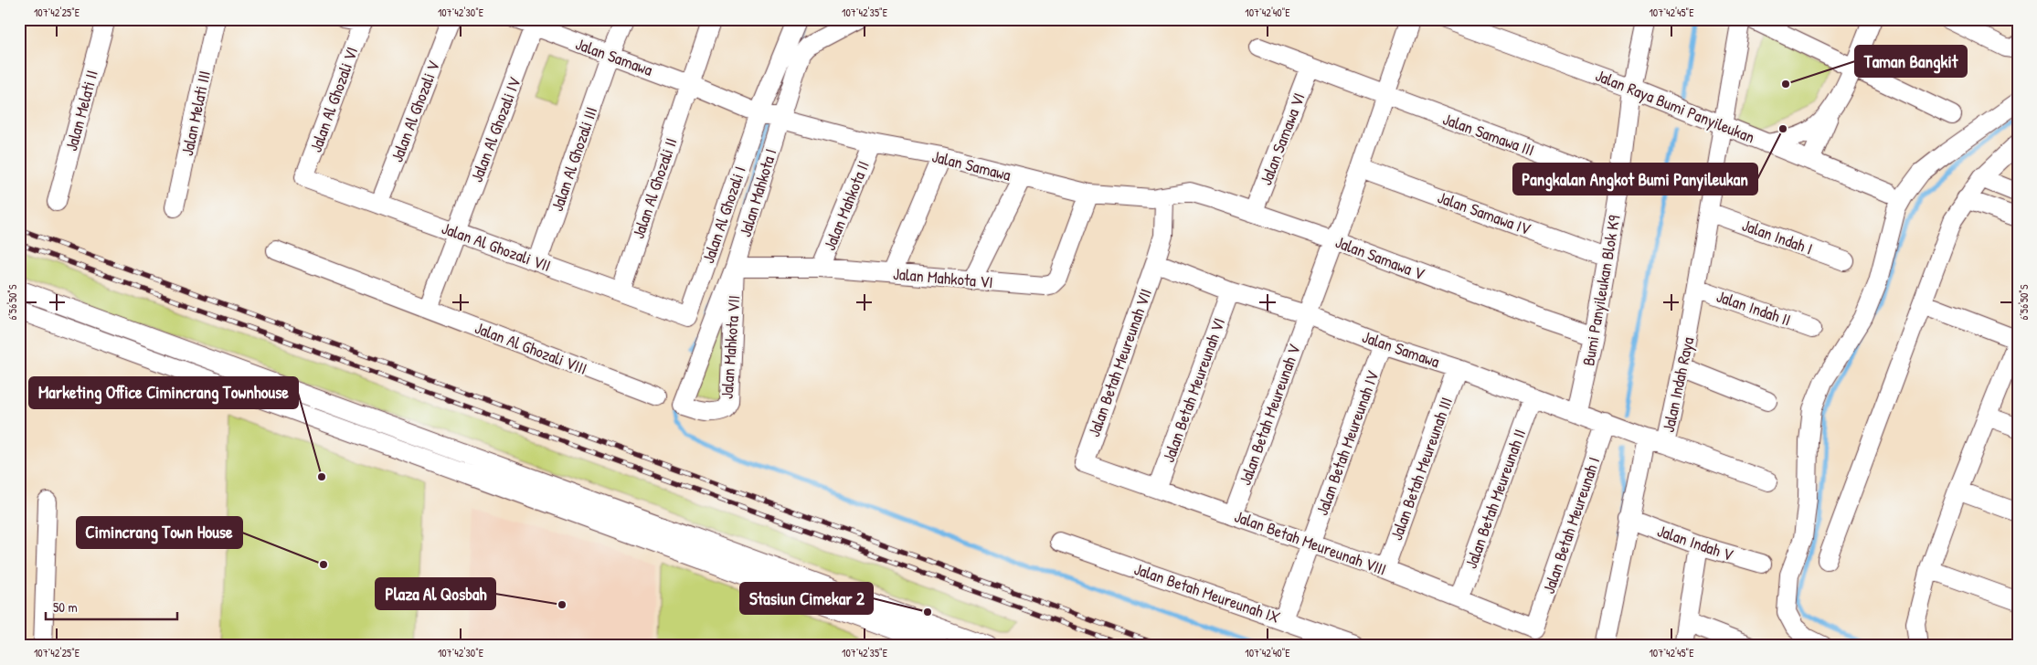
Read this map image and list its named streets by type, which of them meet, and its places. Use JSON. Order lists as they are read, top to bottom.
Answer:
{
  "streets": {
    "street": [
      "Jalan Samawa",
      "Jalan Al Ghozali VI",
      "Jalan Raya Bumi Panyileukan",
      "Jalan Melati II",
      "Jalan Al Ghozali V",
      "Jalan Melati III",
      "Jalan Al Ghozali IV",
      "Jalan Samawa III",
      "Jalan Samawa VI",
      "Jalan Al Ghozali III",
      "Jalan Al Ghozali II",
      "Jalan Mahkota I",
      "Jalan Mahkota II",
      "Jalan Samawa IV",
      "Jalan Al Ghozali I",
      "Jalan Indah I",
      "Jalan Al Ghozali VII",
      "Jalan Samawa V",
      "Jalan Mahkota VI",
      "Bumi Panyileukan Blok K9",
      "Jalan Indah II",
      "Jalan Mahkota VII",
      "Jalan Al Ghozali VIII",
      "Jalan Betah Meureunah VII",
      "Jalan Indah Raya",
      "Jalan Betah Meureunah VI",
      "Jalan Betah Meureunah V",
      "Jalan Betah Meureunah IV",
      "Jalan Betah Meureunah III",
      "Jalan Betah Meureunah II",
      "Jalan Betah Meureunah I",
      "Jalan Betah Meureunah VIII",
      "Jalan Indah V",
      "Jalan Betah Meureunah IX"
    ]
  },
  "crossings": [
    ["Jalan Samawa", "Jalan Al Ghozali IV"],
    ["Jalan Samawa", "Jalan Al Ghozali III"],
    ["Jalan Samawa", "Jalan Al Ghozali II"],
    ["Jalan Samawa", "Jalan Mahkota I"],
    ["Jalan Samawa", "Jalan Mahkota II"],
    ["Jalan Samawa", "Jalan Al Ghozali I"],
    ["Jalan Samawa", "Jalan Samawa V"],
    ["Jalan Samawa", "Jalan Mahkota VI"],
    ["Jalan Samawa", "Bumi Panyileukan Blok K9"],
    ["Jalan Samawa", "Jalan Betah Meureunah VII"],
    ["Jalan Samawa", "Jalan Indah Raya"],
    ["Jalan Samawa", "Jalan Betah Meureunah VI"],
    ["Jalan Samawa", "Jalan Betah Meureunah V"],
    ["Jalan Samawa", "Jalan Betah Meureunah IV"],
    ["Jalan Samawa", "Jalan Betah Meureunah III"],
    ["Jalan Samawa", "Jalan Betah Meureunah II"],
    ["Jalan Samawa", "Jalan Betah Meureunah I"],
    ["Jalan Al Ghozali VI", "Jalan Al Ghozali VII"],
    ["Jalan Raya Bumi Panyileukan", "Bumi Panyileukan Blok K9"],
    ["Jalan Raya Bumi Panyileukan", "Jalan Indah Raya"],
    ["Jalan Al Ghozali V", "Jalan Al Ghozali VII"],
    ["Jalan Al Ghozali IV", "Jalan Al Ghozali VII"],
    ["Jalan Al Ghozali IV", "Jalan Al Ghozali VIII"],
    ["Jalan Samawa III", "Bumi Panyileukan Blok K9"],
    ["Jalan Samawa III", "Jalan Betah Meureunah V"],
    ["Jalan Samawa VI", "Jalan Samawa V"],
    ["Jalan Al Ghozali III", "Jalan Al Ghozali VII"],
    ["Jalan Al Ghozali II", "Jalan Al Ghozali VII"],
    ["Jalan Mahkota I", "Jalan Al Ghozali I"],
    ["Jalan Mahkota I", "Jalan Mahkota VI"],
    ["Jalan Mahkota I", "Jalan Mahkota VII"],
    ["Jalan Mahkota II", "Jalan Mahkota VI"],
    ["Jalan Samawa IV", "Bumi Panyileukan Blok K9"],
    ["Jalan Samawa IV", "Jalan Betah Meureunah V"],
    ["Jalan Al Ghozali I", "Jalan Al Ghozali VII"],
    ["Jalan Indah I", "Jalan Indah Raya"],
    ["Jalan Samawa V", "Bumi Panyileukan Blok K9"],
    ["Jalan Samawa V", "Jalan Betah Meureunah VII"],
    ["Jalan Samawa V", "Jalan Betah Meureunah V"],
    ["Jalan Mahkota VI", "Jalan Mahkota VII"],
    ["Jalan Indah II", "Jalan Indah Raya"],
    ["Jalan Betah Meureunah VII", "Jalan Betah Meureunah VIII"],
    ["Jalan Indah Raya", "Jalan Indah V"],
    ["Jalan Betah Meureunah VI", "Jalan Betah Meureunah VIII"],
    ["Jalan Betah Meureunah V", "Jalan Betah Meureunah VIII"],
    ["Jalan Betah Meureunah IV", "Jalan Betah Meureunah VIII"],
    ["Jalan Betah Meureunah IV", "Jalan Betah Meureunah IX"],
    ["Jalan Betah Meureunah III", "Jalan Betah Meureunah VIII"],
    ["Jalan Betah Meureunah II", "Jalan Betah Meureunah VIII"],
    ["Jalan Betah Meureunah I", "Jalan Betah Meureunah VIII"]
  ],
  "places": [
    "Taman Bangkit",
    "Pangkalan Angkot Bumi Panyileukan",
    "Marketing Office Cimincrang Townhouse",
    "Cimincrang Town House",
    "Plaza Al Qosbah",
    "Stasiun Cimekar 2"
  ],
  "scale_bar": "50 m",
  "coordinates": [
    "107°42'25\"E",
    "107°42'30\"E",
    "107°42'35\"E",
    "107°42'40\"E",
    "107°42'45\"E",
    "6°56'50\"S"
  ]
}
